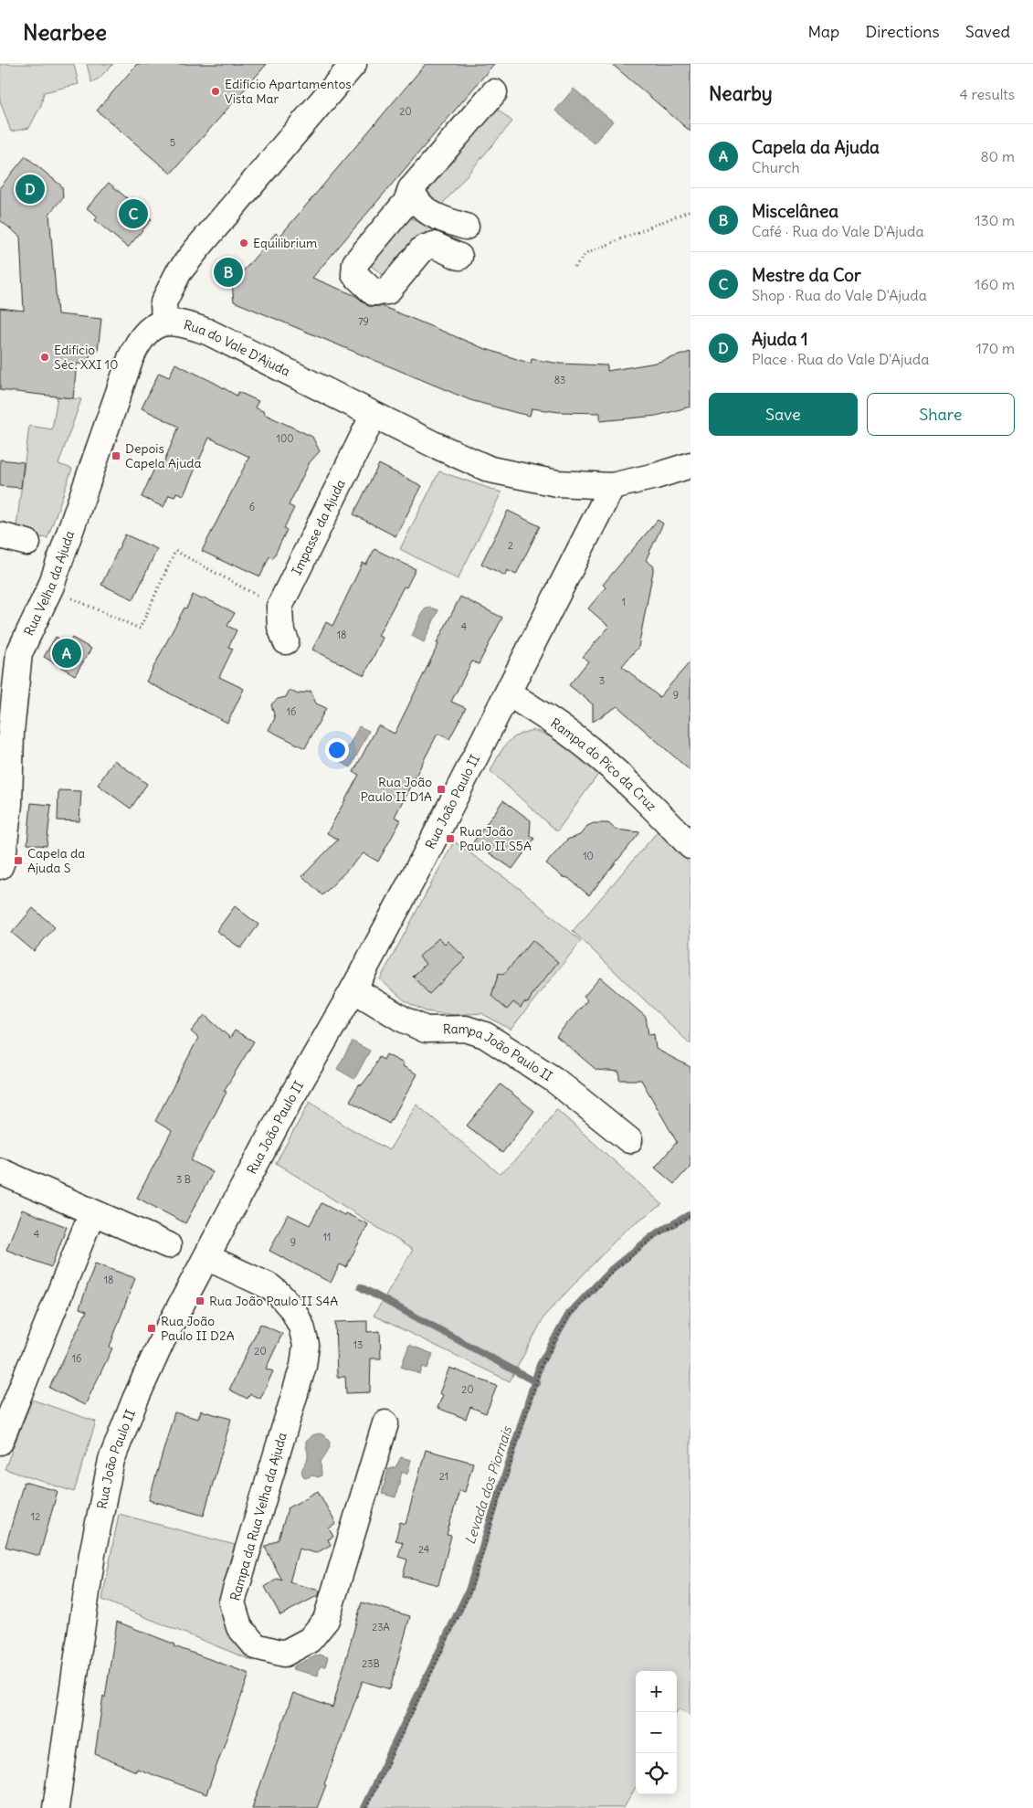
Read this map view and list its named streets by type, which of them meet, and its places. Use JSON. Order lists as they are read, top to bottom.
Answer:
{
  "streets": {
    "street": [
      "Rua do Vale D'Ajuda",
      "Impasse da Ajuda",
      "Rua Velha da Ajuda",
      "Rampa do Pico da Cruz",
      "Rua João Paulo II",
      "Rampa João Paulo II",
      "Rampa da Rua Velha da Ajuda"
    ]
  },
  "crossings": [
    ["Rua do Vale D'Ajuda", "Impasse da Ajuda"],
    ["Rua do Vale D'Ajuda", "Rua Velha da Ajuda"],
    ["Rua do Vale D'Ajuda", "Rua João Paulo II"],
    ["Rampa do Pico da Cruz", "Rua João Paulo II"],
    ["Rua João Paulo II", "Rampa João Paulo II"],
    ["Rua João Paulo II", "Rampa da Rua Velha da Ajuda"]
  ],
  "water": ["Levada dos Piornais"],
  "places": {
    "other": ["Edifício Apartamentos Vista Mar", "Equilibrium", "Edifício Séc. XXI 10"],
    "transit": [
      "Depois Capela Ajuda",
      "Rua João Paulo II D1A",
      "Rua João Paulo II S5A",
      "Capela da Ajuda S",
      "Rua João Paulo II S4A",
      "Rua João Paulo II D2A"
    ]
  },
  "house_numbers": [
    "20",
    "5",
    "79",
    "83",
    "100",
    "6",
    "2",
    "1",
    "4",
    "18",
    "3",
    "9",
    "16",
    "10",
    "3 B",
    "4",
    "11",
    "9",
    "18",
    "13",
    "20",
    "16",
    "20",
    "21",
    "12",
    "24",
    "23A",
    "23B"
  ],
  "page": {
    "header": "Nearbee",
    "nav": ["Map", "Directions", "Saved"],
    "heading": ["Nearby", "4 results"],
    "list": [
      {
        "mark": "A",
        "name": "Capela da Ajuda",
        "note": "Church",
        "value": "80 m"
      },
      {
        "mark": "B",
        "name": "Miscelânea",
        "note": "Café · Rua do Vale D'Ajuda",
        "value": "130 m"
      },
      {
        "mark": "C",
        "name": "Mestre da Cor",
        "note": "Shop · Rua do Vale D'Ajuda",
        "value": "160 m"
      },
      {
        "mark": "D",
        "name": "Ajuda 1",
        "note": "Place · Rua do Vale D'Ajuda",
        "value": "170 m"
      }
    ],
    "pins": [
      "D",
      "C",
      "B",
      "A"
    ],
    "buttons": ["Save", "Share"],
    "map_buttons": ["+", "−"]
  }
}
